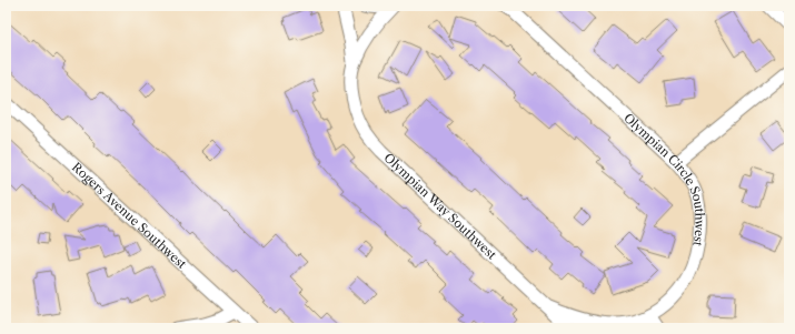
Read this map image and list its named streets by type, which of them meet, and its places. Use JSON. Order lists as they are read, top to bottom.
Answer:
{
  "streets": {
    "street": ["Olympian Circle Southwest", "Olympian Way Southwest", "Rogers Avenue Southwest"]
  },
  "crossings": [
    ["Olympian Circle Southwest", "Olympian Way Southwest"]
  ]
}
